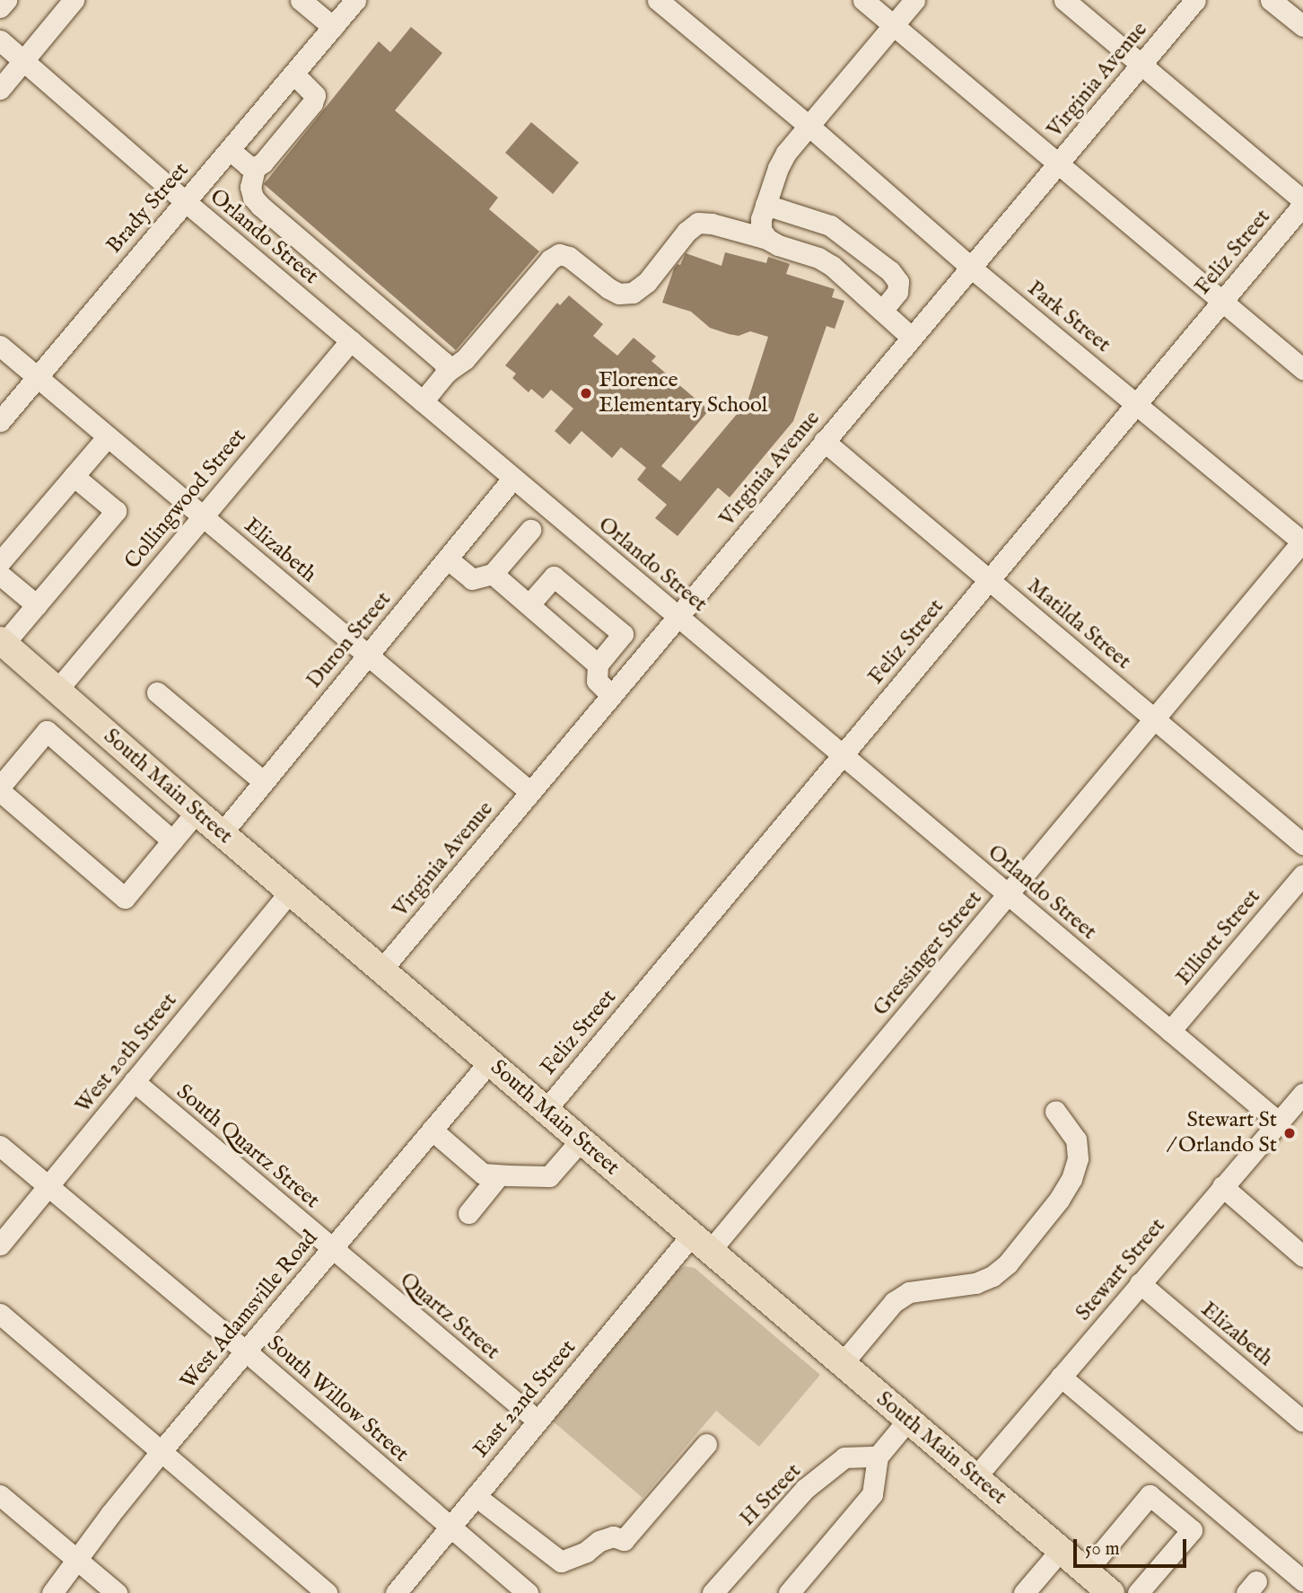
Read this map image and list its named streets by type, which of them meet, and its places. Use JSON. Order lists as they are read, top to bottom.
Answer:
{
  "streets": {
    "main road": ["South Main Street"],
    "street": [
      "Virginia Avenue",
      "Brady Street",
      "Orlando Street",
      "Feliz Street",
      "Park Street",
      "Collingwood Street",
      "Elizabeth",
      "Matilda Street",
      "Duron Street",
      "Elliott Street",
      "Gressinger Street",
      "West 20th Street",
      "South Quartz Street",
      "Stewart Street",
      "West Adamsville Road",
      "Quartz Street",
      "South Willow Street",
      "East 22nd Street",
      "H Street"
    ]
  },
  "crossings": [
    ["Virginia Avenue", "Orlando Street"],
    ["Virginia Avenue", "Park Street"],
    ["Virginia Avenue", "Elizabeth"],
    ["Virginia Avenue", "Matilda Street"],
    ["Virginia Avenue", "South Main Street"],
    ["Brady Street", "Orlando Street"],
    ["Brady Street", "Elizabeth"],
    ["Orlando Street", "Feliz Street"],
    ["Orlando Street", "Collingwood Street"],
    ["Orlando Street", "Duron Street"],
    ["Orlando Street", "Elliott Street"],
    ["Orlando Street", "Gressinger Street"],
    ["Orlando Street", "Stewart Street"],
    ["Feliz Street", "Park Street"],
    ["Feliz Street", "Matilda Street"],
    ["Feliz Street", "South Main Street"],
    ["Park Street", "Gressinger Street"],
    ["Collingwood Street", "Elizabeth"],
    ["Collingwood Street", "South Main Street"],
    ["Elizabeth", "Duron Street"],
    ["Elizabeth", "Stewart Street"],
    ["Matilda Street", "Gressinger Street"],
    ["Duron Street", "South Main Street"],
    ["South Main Street", "Gressinger Street"],
    ["South Main Street", "West 20th Street"],
    ["South Main Street", "Stewart Street"],
    ["South Main Street", "West Adamsville Road"],
    ["South Main Street", "East 22nd Street"],
    ["Gressinger Street", "East 22nd Street"],
    ["West 20th Street", "South Quartz Street"],
    ["West 20th Street", "South Willow Street"],
    ["South Quartz Street", "West Adamsville Road"],
    ["South Quartz Street", "Quartz Street"],
    ["West Adamsville Road", "Quartz Street"],
    ["West Adamsville Road", "South Willow Street"],
    ["Quartz Street", "East 22nd Street"],
    ["South Willow Street", "East 22nd Street"]
  ],
  "places": ["Florence Elementary School", "Stewart St / Orlando St"],
  "scale_bar": "50 m"
}
